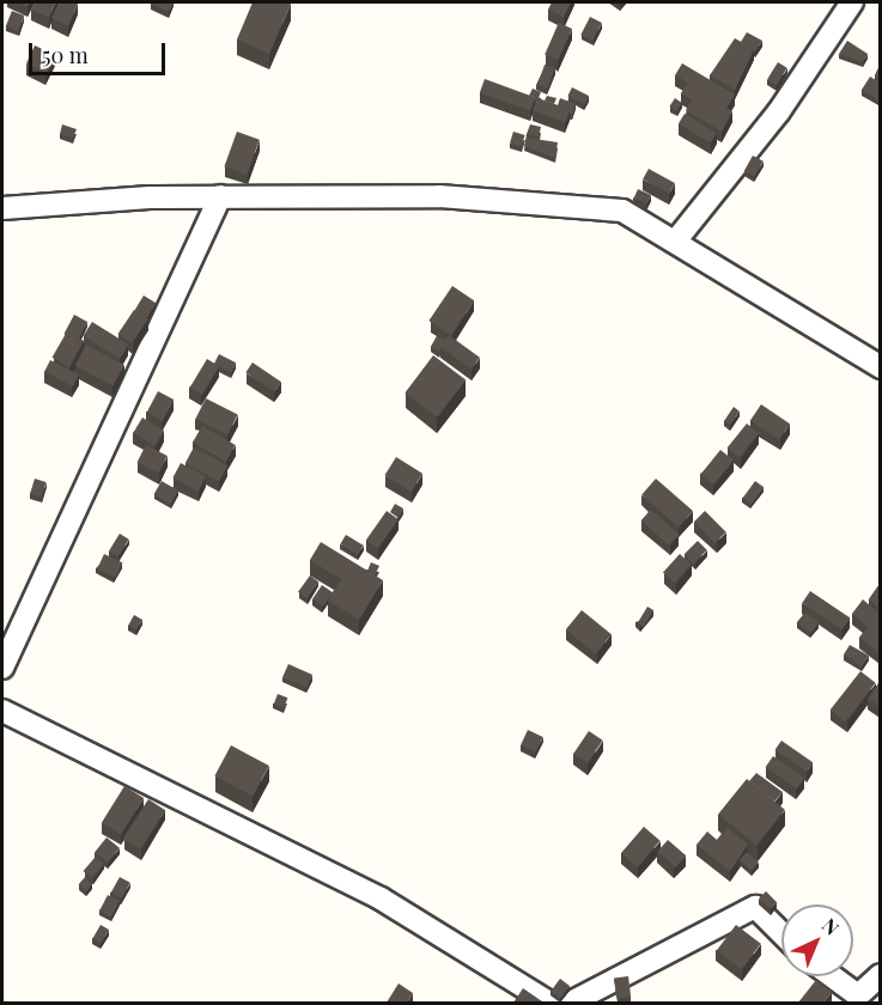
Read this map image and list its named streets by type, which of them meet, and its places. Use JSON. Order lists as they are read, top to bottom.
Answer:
{
  "scale_bar": "50 m",
  "north": "top right"
}
